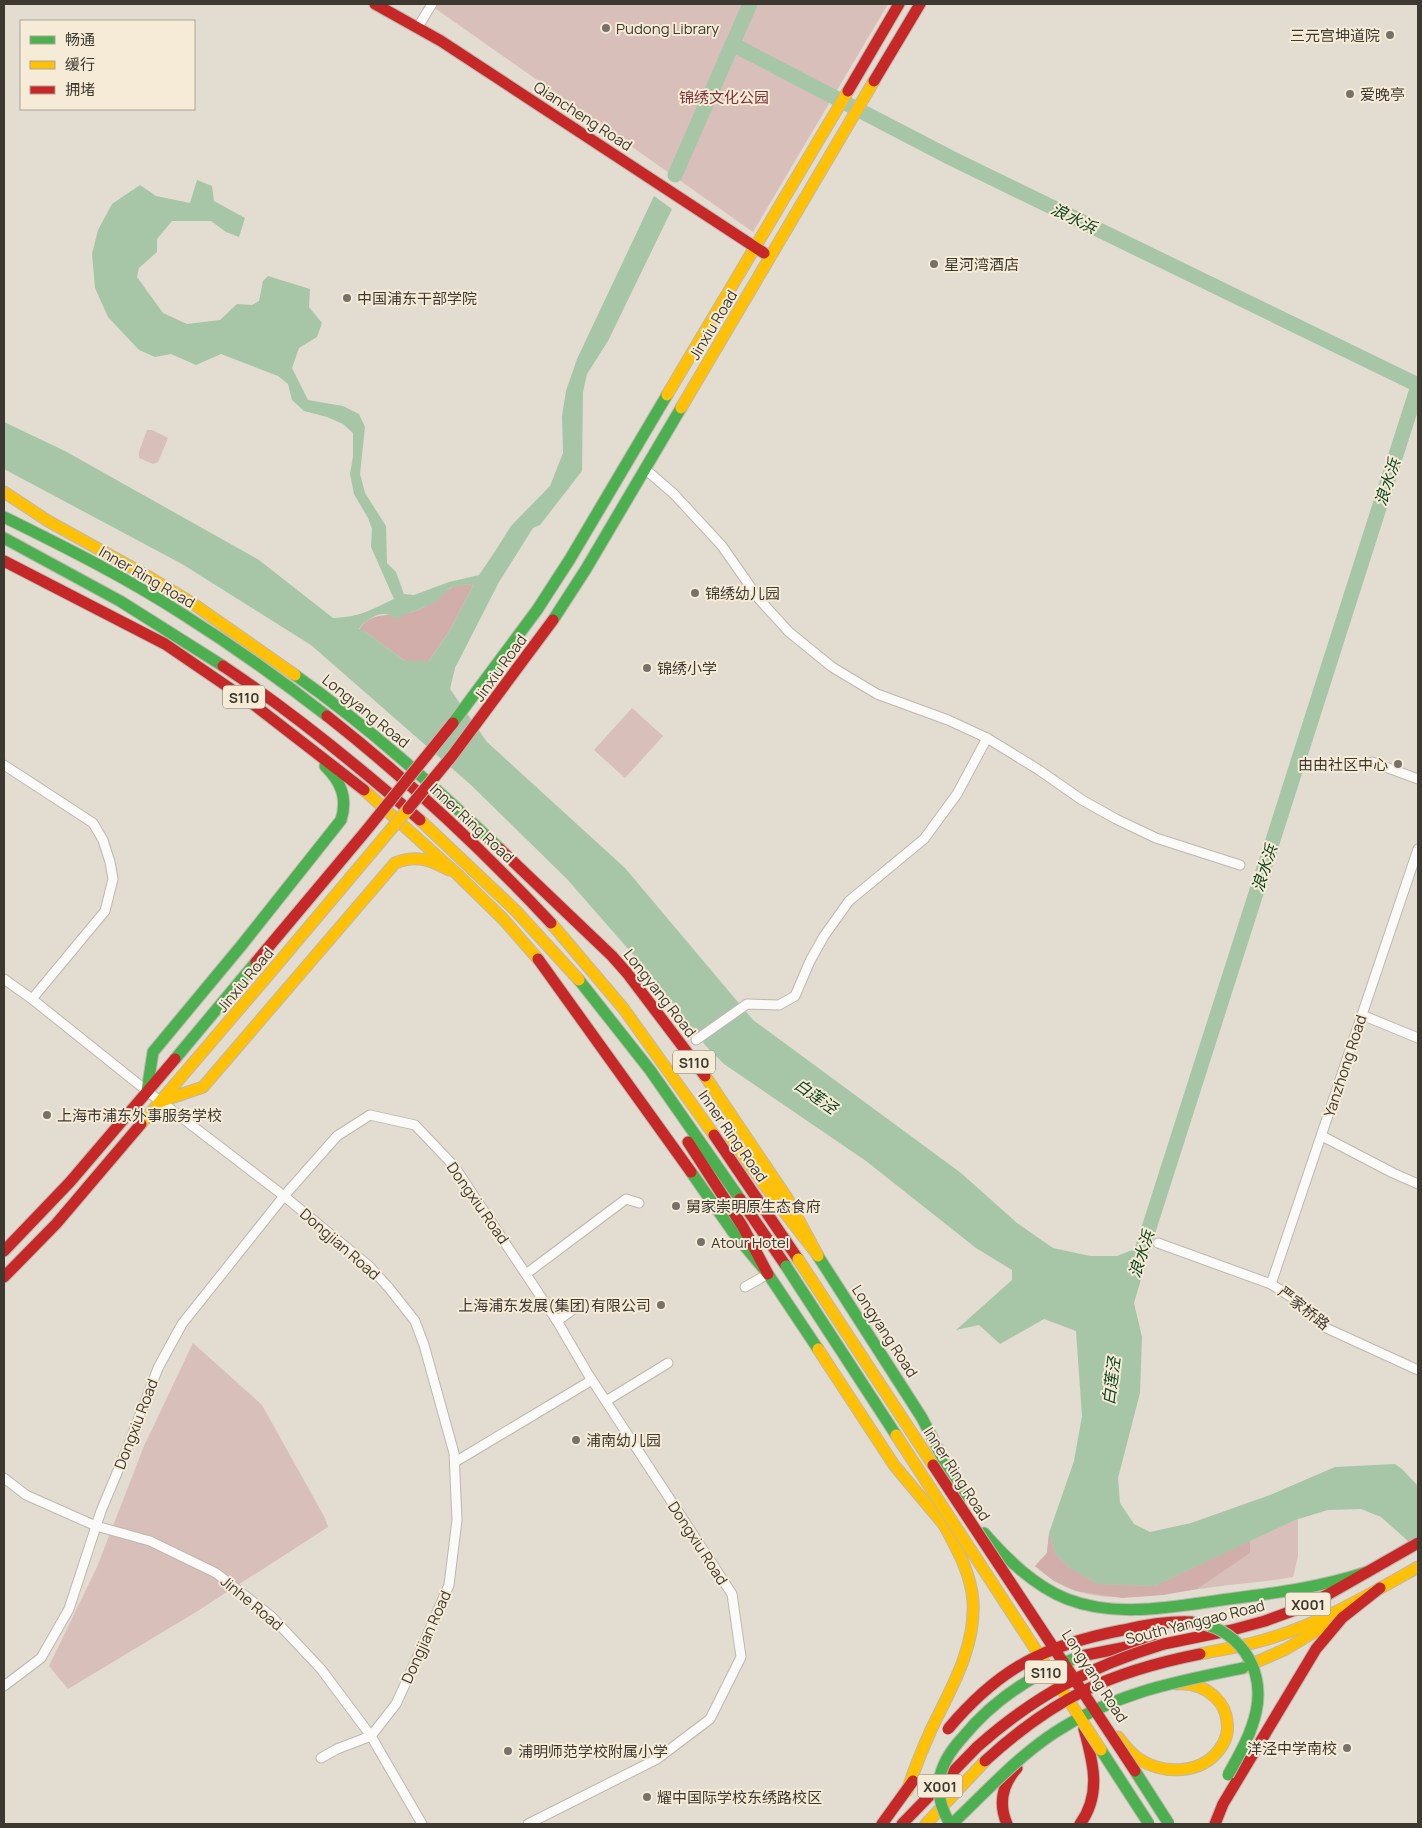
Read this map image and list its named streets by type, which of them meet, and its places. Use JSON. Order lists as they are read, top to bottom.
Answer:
{
  "streets": {
    "main road": [
      "Qiancheng Road",
      "Jinxiu Road",
      "Inner Ring Road",
      "S110",
      "Longyang Road",
      "X001",
      "South Yanggao Road"
    ],
    "street": [
      "Yanzhong Road",
      "Dongxiu Road",
      "Dongjian Road",
      "严家桥路",
      "Jinhe Road"
    ]
  },
  "crossings": [
    ["Qiancheng Road", "Jinxiu Road"],
    ["Jinxiu Road", "Dongjian Road"],
    ["Yanzhong Road", "严家桥路"],
    ["Dongxiu Road", "Dongjian Road"],
    ["Dongxiu Road", "Jinhe Road"],
    ["Dongjian Road", "Jinhe Road"]
  ],
  "water": ["浪水浜", "白莲泾"],
  "parks": ["锦绣文化公园"],
  "places": [
    "Pudong Library",
    "三元宫坤道院",
    "爱晚亭",
    "星河湾酒店",
    "中国浦东干部学院",
    "锦绣幼儿园",
    "锦绣小学",
    "由由社区中心",
    "上海市浦东外事服务学校",
    "舅家崇明原生态食府",
    "Atour Hotel",
    "上海浦东发展(集团)有限公司",
    "浦南幼儿园",
    "洋泾中学南校",
    "浦明师范学校附属小学",
    "耀中国际学校东绣路校区"
  ],
  "legend": ["畅通", "缓行", "拥堵"]
}
